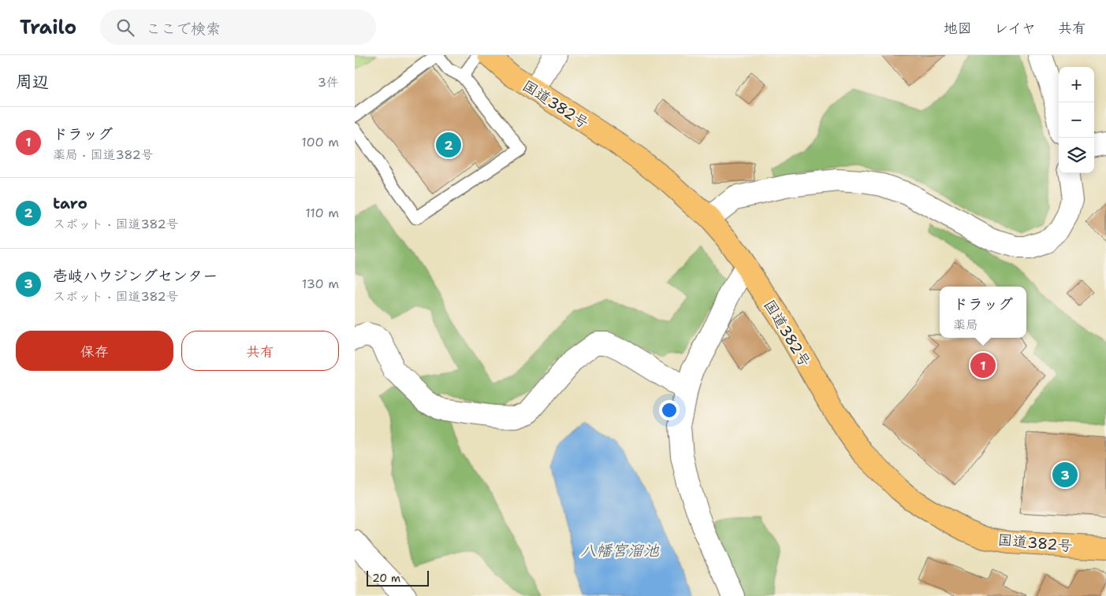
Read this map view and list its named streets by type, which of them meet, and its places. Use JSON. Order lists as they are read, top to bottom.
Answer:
{
  "streets": {
    "highway": ["国道382号"]
  },
  "water": ["八幡宮溜池"],
  "scale_bar": "20 m",
  "page": {
    "header": "Trailo",
    "search": "ここで検索",
    "nav": ["地図", "レイヤ", "共有"],
    "heading": ["周辺", "3件"],
    "map_buttons": ["+", "−"],
    "list": [
      {
        "mark": "1",
        "name": "ドラッグ",
        "note": "薬局 · 国道382号",
        "value": "100 m"
      },
      {
        "mark": "2",
        "name": "taro",
        "note": "スポット · 国道382号",
        "value": "110 m"
      },
      {
        "mark": "3",
        "name": "壱岐ハウジングセンター",
        "note": "スポット · 国道382号",
        "value": "130 m"
      }
    ],
    "pins": ["2", "1", "3"],
    "popup": ["ドラッグ", "薬局"],
    "buttons": ["保存", "共有"],
    "scale": "20 m"
  }
}
